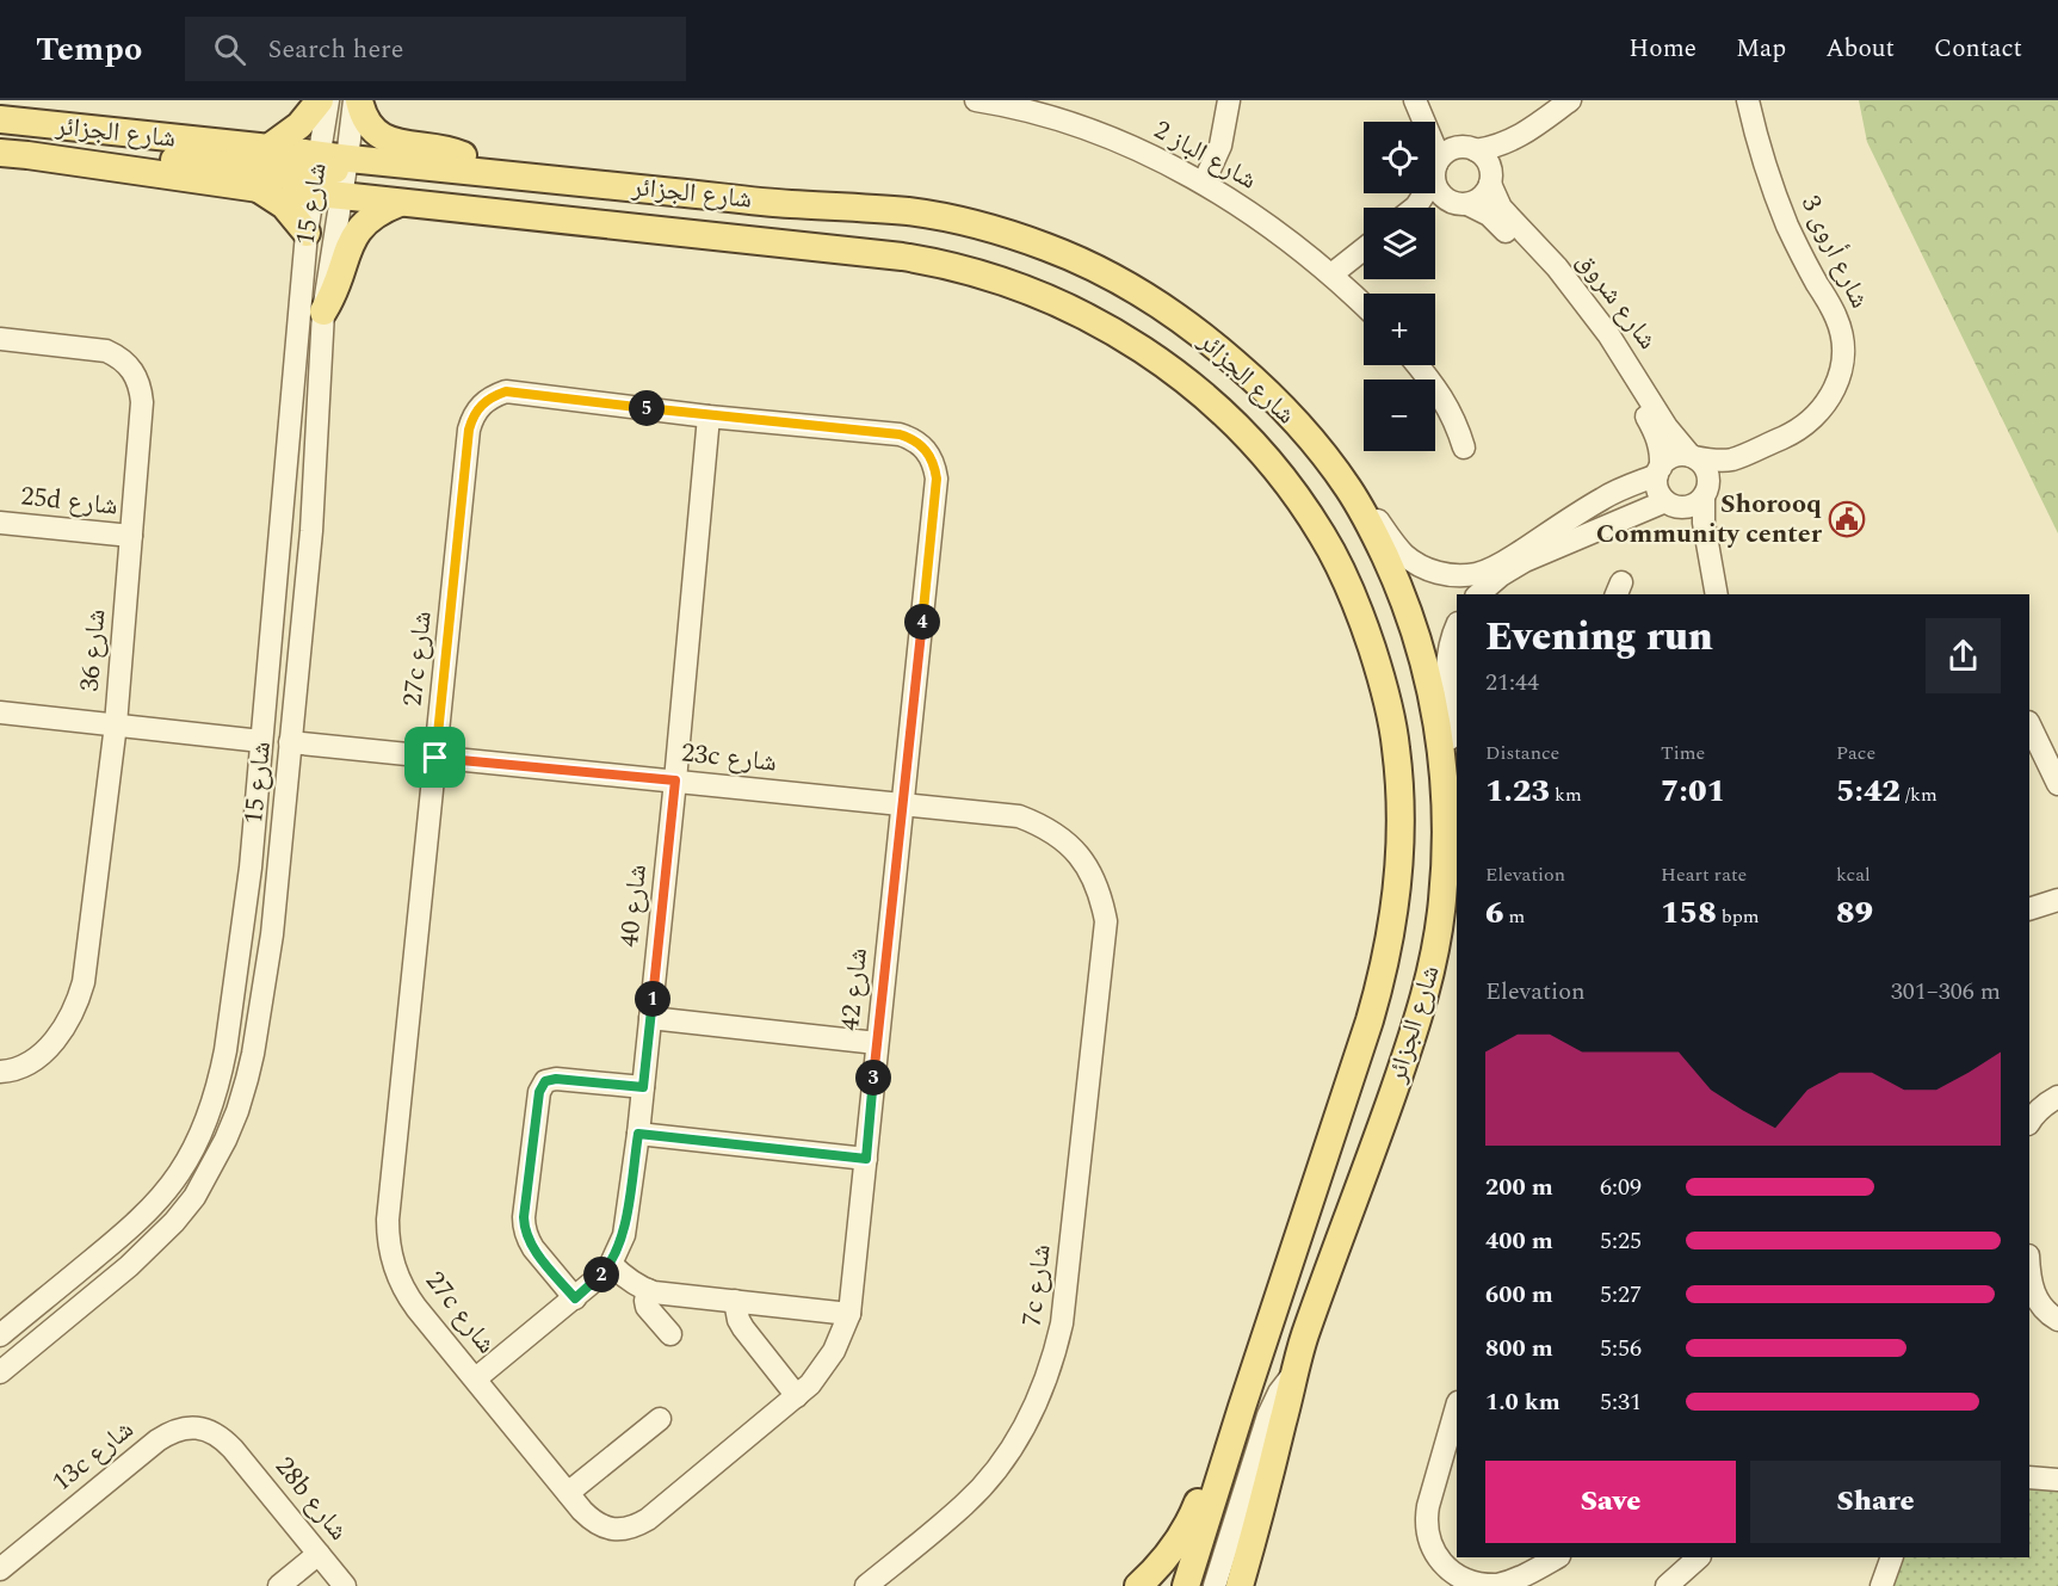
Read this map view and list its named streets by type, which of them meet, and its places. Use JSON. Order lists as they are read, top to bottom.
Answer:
{
  "streets": {
    "main road": ["شارع الجزائر"],
    "street": [
      "شارع الباز 2",
      "شارع 15",
      "شارع أروى 3",
      "شارع شروق",
      "25d شارع",
      "شارع 36",
      "27c شارع",
      "23c شارع",
      "شارع 40",
      "شارع 42",
      "7c شارع",
      "13c شارع",
      "28b شارع"
    ]
  },
  "crossings": [
    ["شارع الجزائر", "شارع 15"],
    ["شارع 15", "23c شارع"],
    ["شارع أروى 3", "شارع شروق"],
    ["25d شارع", "شارع 36"],
    ["27c شارع", "23c شارع"],
    ["27c شارع", "شارع 40"],
    ["27c شارع", "شارع 42"],
    ["23c شارع", "شارع 40"],
    ["23c شارع", "شارع 42"],
    ["23c شارع", "7c شارع"],
    ["13c شارع", "28b شارع"]
  ],
  "places": {
    "public building": ["Shorooq Community center"]
  },
  "page": {
    "header": "Tempo",
    "search": "Search here",
    "nav": [
      "Home",
      "Map",
      "About",
      "Contact"
    ],
    "map_buttons": ["+", "−"],
    "pins": [
      "5",
      "4",
      "1",
      "3",
      "2"
    ],
    "heading": ["Evening run", "21:44"],
    "stats": [
      ["Distance", "1.23 km"],
      ["Time", "7:01"],
      ["Pace", "5:42 /km"],
      ["Elevation", "6 m"],
      ["Heart rate", "158 bpm"],
      ["kcal", "89"]
    ],
    "chart": ["Elevation", "301–306 m"],
    "list": [
      {
        "name": "200 m",
        "note": "6:09"
      },
      {
        "name": "400 m",
        "note": "5:25"
      },
      {
        "name": "600 m",
        "note": "5:27"
      },
      {
        "name": "800 m",
        "note": "5:56"
      },
      {
        "name": "1.0 km",
        "note": "5:31"
      }
    ],
    "buttons": ["Save", "Share"]
  }
}
